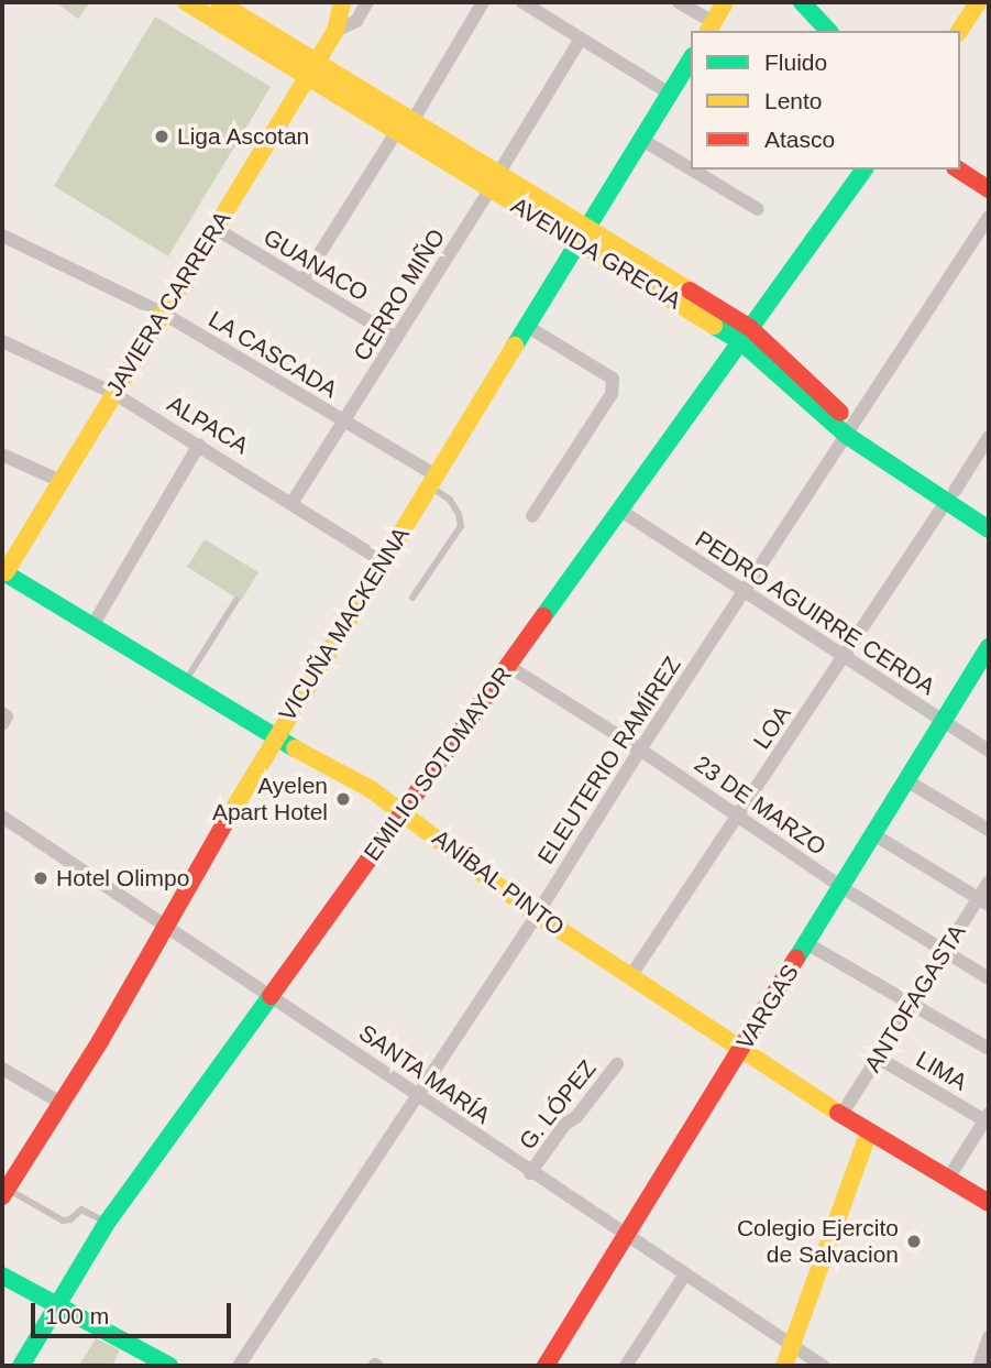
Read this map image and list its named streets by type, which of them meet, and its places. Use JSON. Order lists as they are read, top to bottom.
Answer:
{
  "streets": {
    "street": [
      "AVENIDA GRECIA",
      "GUANACO",
      "CERRO MIÑO",
      "JAVIERA CARRERA",
      "LA CASCADA",
      "ALPACA",
      "PEDRO AGUIRRE CERDA",
      "VICUÑA MACKENNA",
      "LOA",
      "ELEUTERIO RAMÍREZ",
      "EMILIO SOTOMAYOR",
      "23 DE MARZO",
      "ANÍBAL PINTO",
      "ANTOFAGASTA",
      "VARGAS",
      "LIMA",
      "SANTA MARÍA",
      "G. LÓPEZ"
    ]
  },
  "crossings": [
    ["AVENIDA GRECIA", "CERRO MIÑO"],
    ["AVENIDA GRECIA", "JAVIERA CARRERA"],
    ["AVENIDA GRECIA", "VICUÑA MACKENNA"],
    ["AVENIDA GRECIA", "LOA"],
    ["AVENIDA GRECIA", "ELEUTERIO RAMÍREZ"],
    ["AVENIDA GRECIA", "EMILIO SOTOMAYOR"],
    ["GUANACO", "CERRO MIÑO"],
    ["GUANACO", "JAVIERA CARRERA"],
    ["CERRO MIÑO", "LA CASCADA"],
    ["CERRO MIÑO", "ALPACA"],
    ["JAVIERA CARRERA", "LA CASCADA"],
    ["JAVIERA CARRERA", "ALPACA"],
    ["JAVIERA CARRERA", "ANÍBAL PINTO"],
    ["LA CASCADA", "VICUÑA MACKENNA"],
    ["ALPACA", "VICUÑA MACKENNA"],
    ["PEDRO AGUIRRE CERDA", "LOA"],
    ["PEDRO AGUIRRE CERDA", "ELEUTERIO RAMÍREZ"],
    ["PEDRO AGUIRRE CERDA", "EMILIO SOTOMAYOR"],
    ["PEDRO AGUIRRE CERDA", "VARGAS"],
    ["VICUÑA MACKENNA", "ANÍBAL PINTO"],
    ["VICUÑA MACKENNA", "SANTA MARÍA"],
    ["LOA", "23 DE MARZO"],
    ["LOA", "ANÍBAL PINTO"],
    ["ELEUTERIO RAMÍREZ", "23 DE MARZO"],
    ["ELEUTERIO RAMÍREZ", "ANÍBAL PINTO"],
    ["ELEUTERIO RAMÍREZ", "SANTA MARÍA"],
    ["EMILIO SOTOMAYOR", "23 DE MARZO"],
    ["EMILIO SOTOMAYOR", "ANÍBAL PINTO"],
    ["EMILIO SOTOMAYOR", "SANTA MARÍA"],
    ["23 DE MARZO", "ANTOFAGASTA"],
    ["23 DE MARZO", "VARGAS"],
    ["ANÍBAL PINTO", "ANTOFAGASTA"],
    ["ANÍBAL PINTO", "VARGAS"],
    ["ANTOFAGASTA", "LIMA"],
    ["VARGAS", "SANTA MARÍA"],
    ["SANTA MARÍA", "G. LÓPEZ"]
  ],
  "places": [
    "Liga Ascotan",
    "Ayelen Apart Hotel",
    "Hotel Olimpo",
    "Colegio Ejercito de Salvacion"
  ],
  "legend": ["Fluido", "Lento", "Atasco"],
  "scale_bar": "100 m"
}
